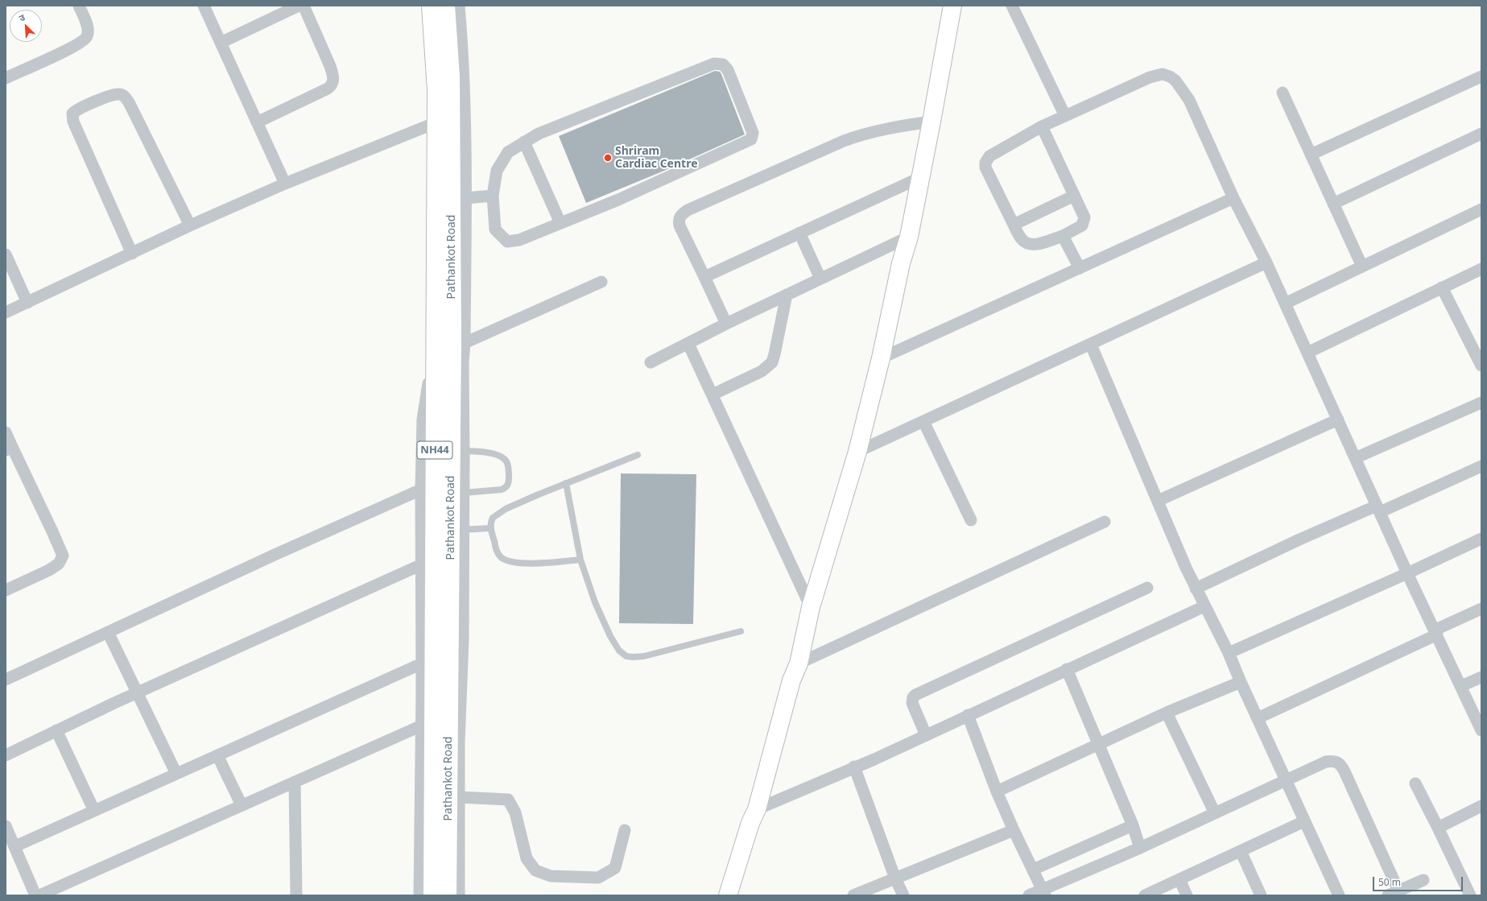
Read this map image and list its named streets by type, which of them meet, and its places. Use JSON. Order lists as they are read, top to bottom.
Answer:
{
  "streets": {
    "main road": ["Pathankot Road", "NH44"]
  },
  "places": ["Shriram Cardiac Centre"],
  "scale_bar": "50 m",
  "north": "top left"
}
